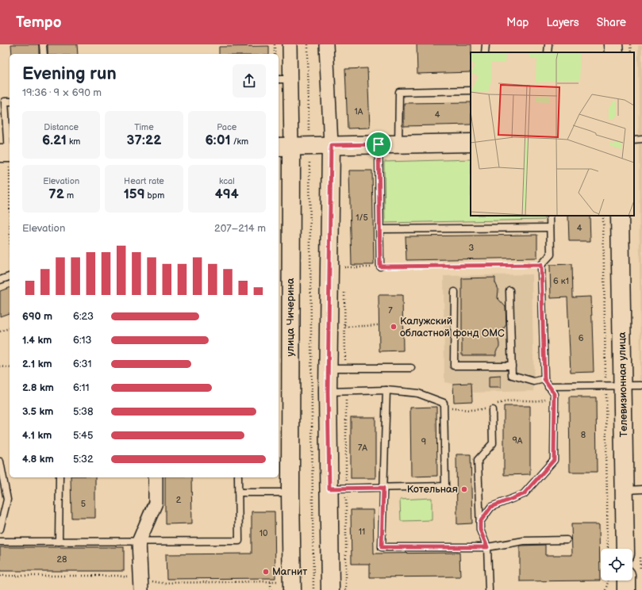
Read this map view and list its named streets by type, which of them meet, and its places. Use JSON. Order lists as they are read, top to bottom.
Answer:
{
  "streets": {
    "street": ["улица Чичерина", "Телевизионная улица"]
  },
  "places": ["Калужский областной фонд ОМС", "Котельная", "Магнит"],
  "house_numbers": [
    "1А",
    "4",
    "1/5",
    "4",
    "3",
    "6 к1",
    "7",
    "6",
    "8",
    "9А",
    "9",
    "7А",
    "2",
    "5",
    "11",
    "10",
    "28"
  ],
  "page": {
    "header": "Tempo",
    "nav": ["Map", "Layers", "Share"],
    "heading": ["Evening run", "19:36 · 9 × 690 m"],
    "stats": [
      ["Distance", "6.21 km"],
      ["Time", "37:22"],
      ["Pace", "6:01 /km"],
      ["Elevation", "72 m"],
      ["Heart rate", "159 bpm"],
      ["kcal", "494"]
    ],
    "chart": ["Elevation", "207–214 m"],
    "list": [
      {
        "name": "690 m",
        "note": "6:23"
      },
      {
        "name": "1.4 km",
        "note": "6:13"
      },
      {
        "name": "2.1 km",
        "note": "6:31"
      },
      {
        "name": "2.8 km",
        "note": "6:11"
      },
      {
        "name": "3.5 km",
        "note": "5:38"
      },
      {
        "name": "4.1 km",
        "note": "5:45"
      },
      {
        "name": "4.8 km",
        "note": "5:32"
      }
    ]
  }
}
